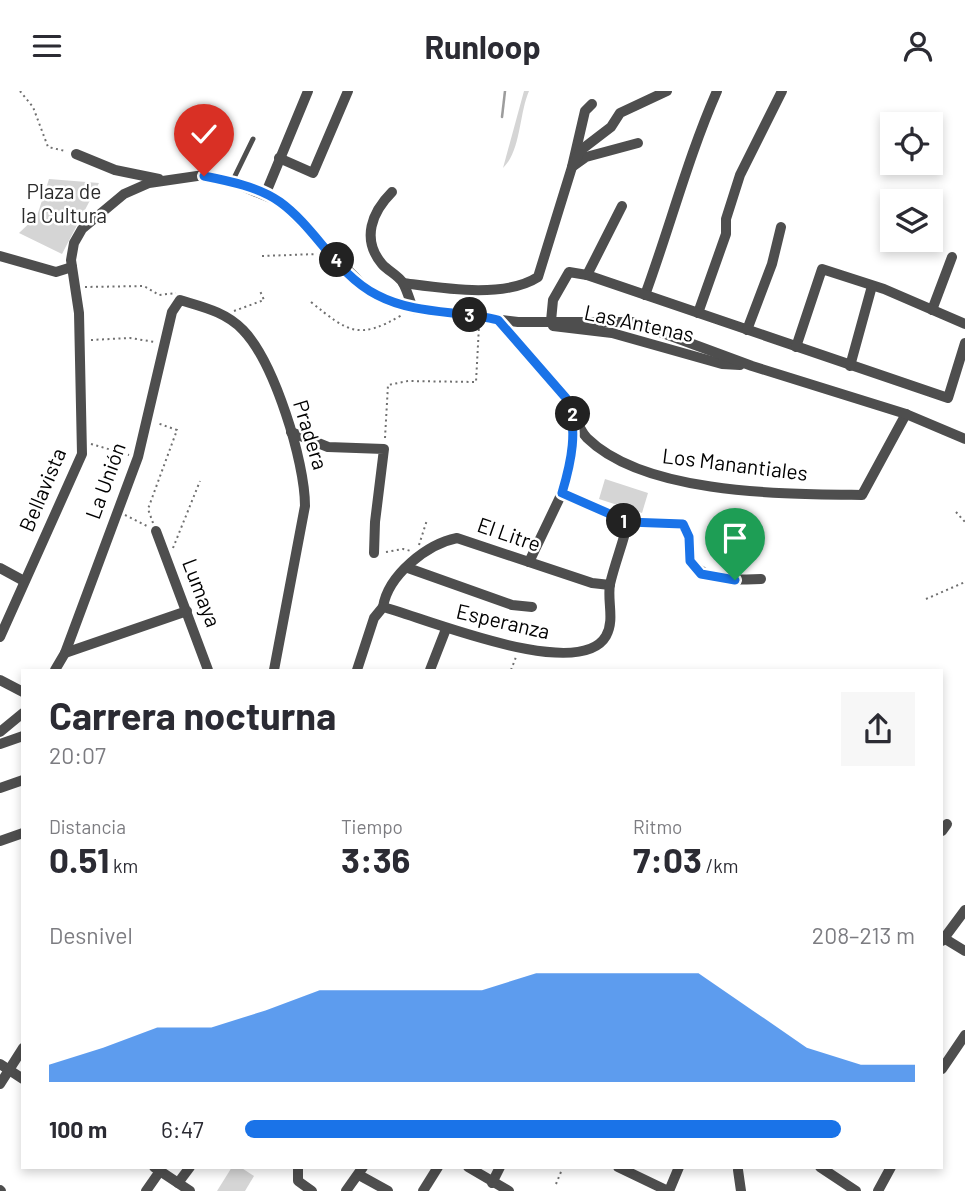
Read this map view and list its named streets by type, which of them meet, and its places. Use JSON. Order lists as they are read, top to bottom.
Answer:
{
  "streets": {
    "street": [
      "Las Antenas",
      "Pradera",
      "Los Manantiales",
      "La Unión",
      "Bellavista",
      "El Litre",
      "Lumaya",
      "Esperanza"
    ]
  },
  "crossings": [
    ["Las Antenas", "Los Manantiales"],
    ["Las Antenas", "Bellavista"],
    ["Pradera", "La Unión"],
    ["El Litre", "Esperanza"]
  ],
  "parks": ["Plaza de la Cultura"],
  "page": {
    "header": "Runloop",
    "pins": [
      "4",
      "3",
      "2",
      "1"
    ],
    "heading": ["Carrera nocturna", "20:07"],
    "stats": [
      ["Distancia", "0.51 km"],
      ["Tiempo", "3:36"],
      ["Ritmo", "7:03 /km"]
    ],
    "chart": ["Desnivel", "208–213 m"],
    "list": [
      {
        "name": "100 m",
        "note": "6:47"
      }
    ]
  }
}
